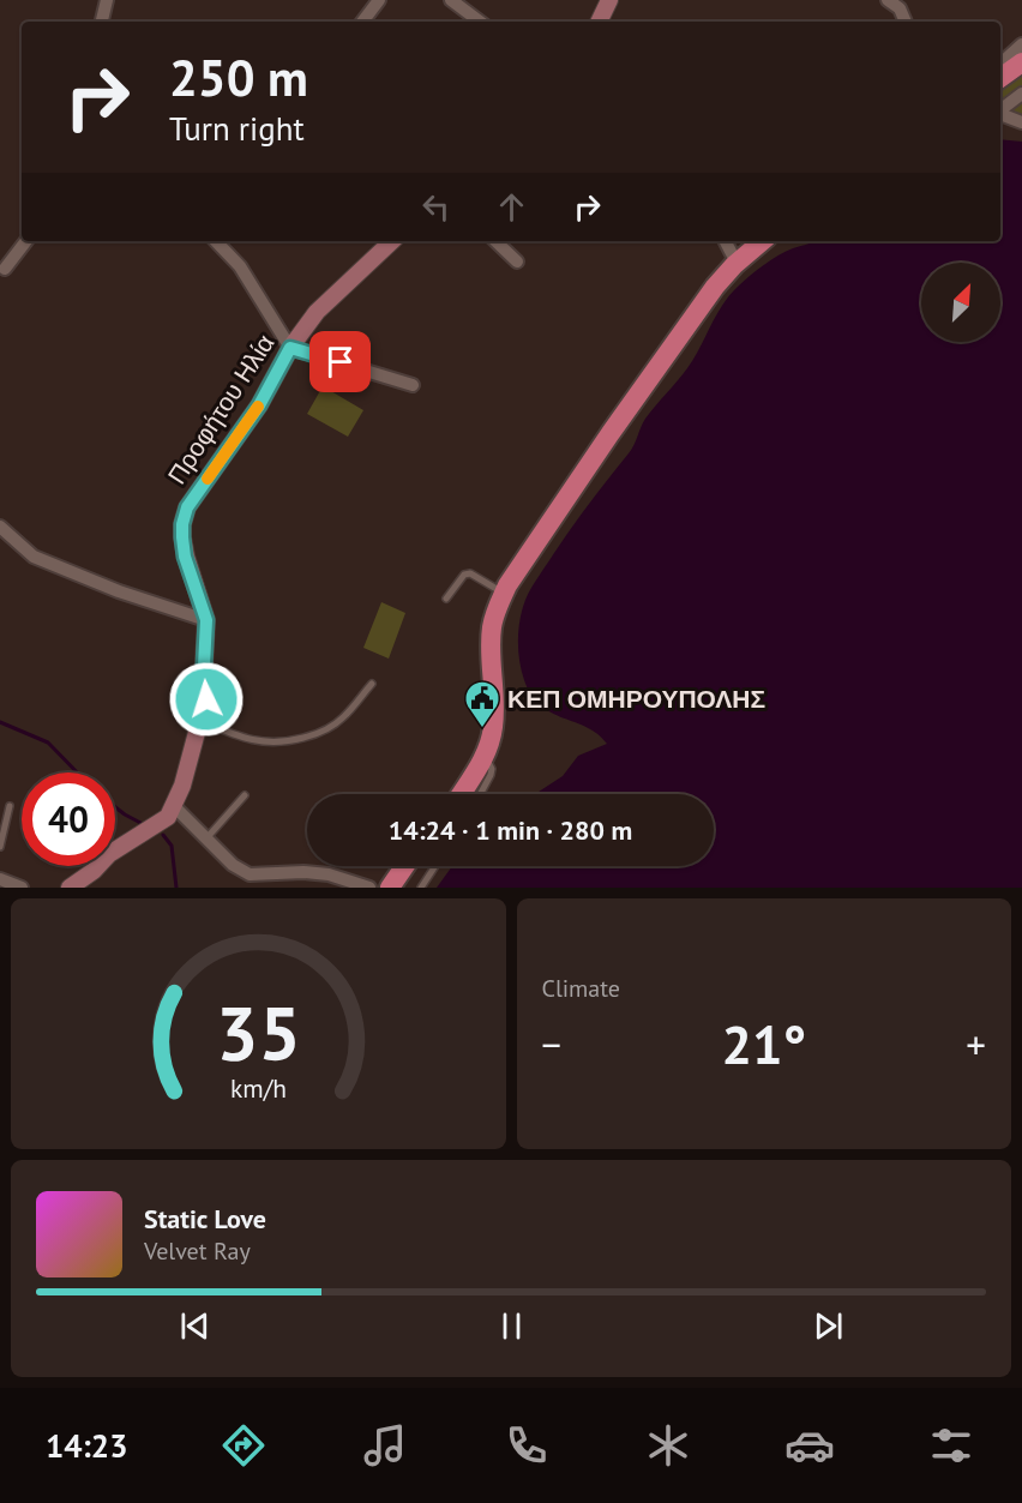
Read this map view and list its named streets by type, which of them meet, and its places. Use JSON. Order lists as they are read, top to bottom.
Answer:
{
  "streets": {
    "street": ["Προφήτου Ηλία"]
  },
  "places": {
    "public building": ["ΚΕΠ ΟΜΗΡΟΥΠΟΛΗΣ"]
  },
  "north": "top right",
  "page": {
    "turn": ["250 m", "Turn right"],
    "limit": "40",
    "trip": "14:24 · 1 min · 280 m",
    "tile": "Climate",
    "heat": ["−", "21°", "+"],
    "song": ["Static Love", "Velvet Ray"],
    "tabs": "14:23",
    "gauge": ["35", "km/h"]
  }
}
